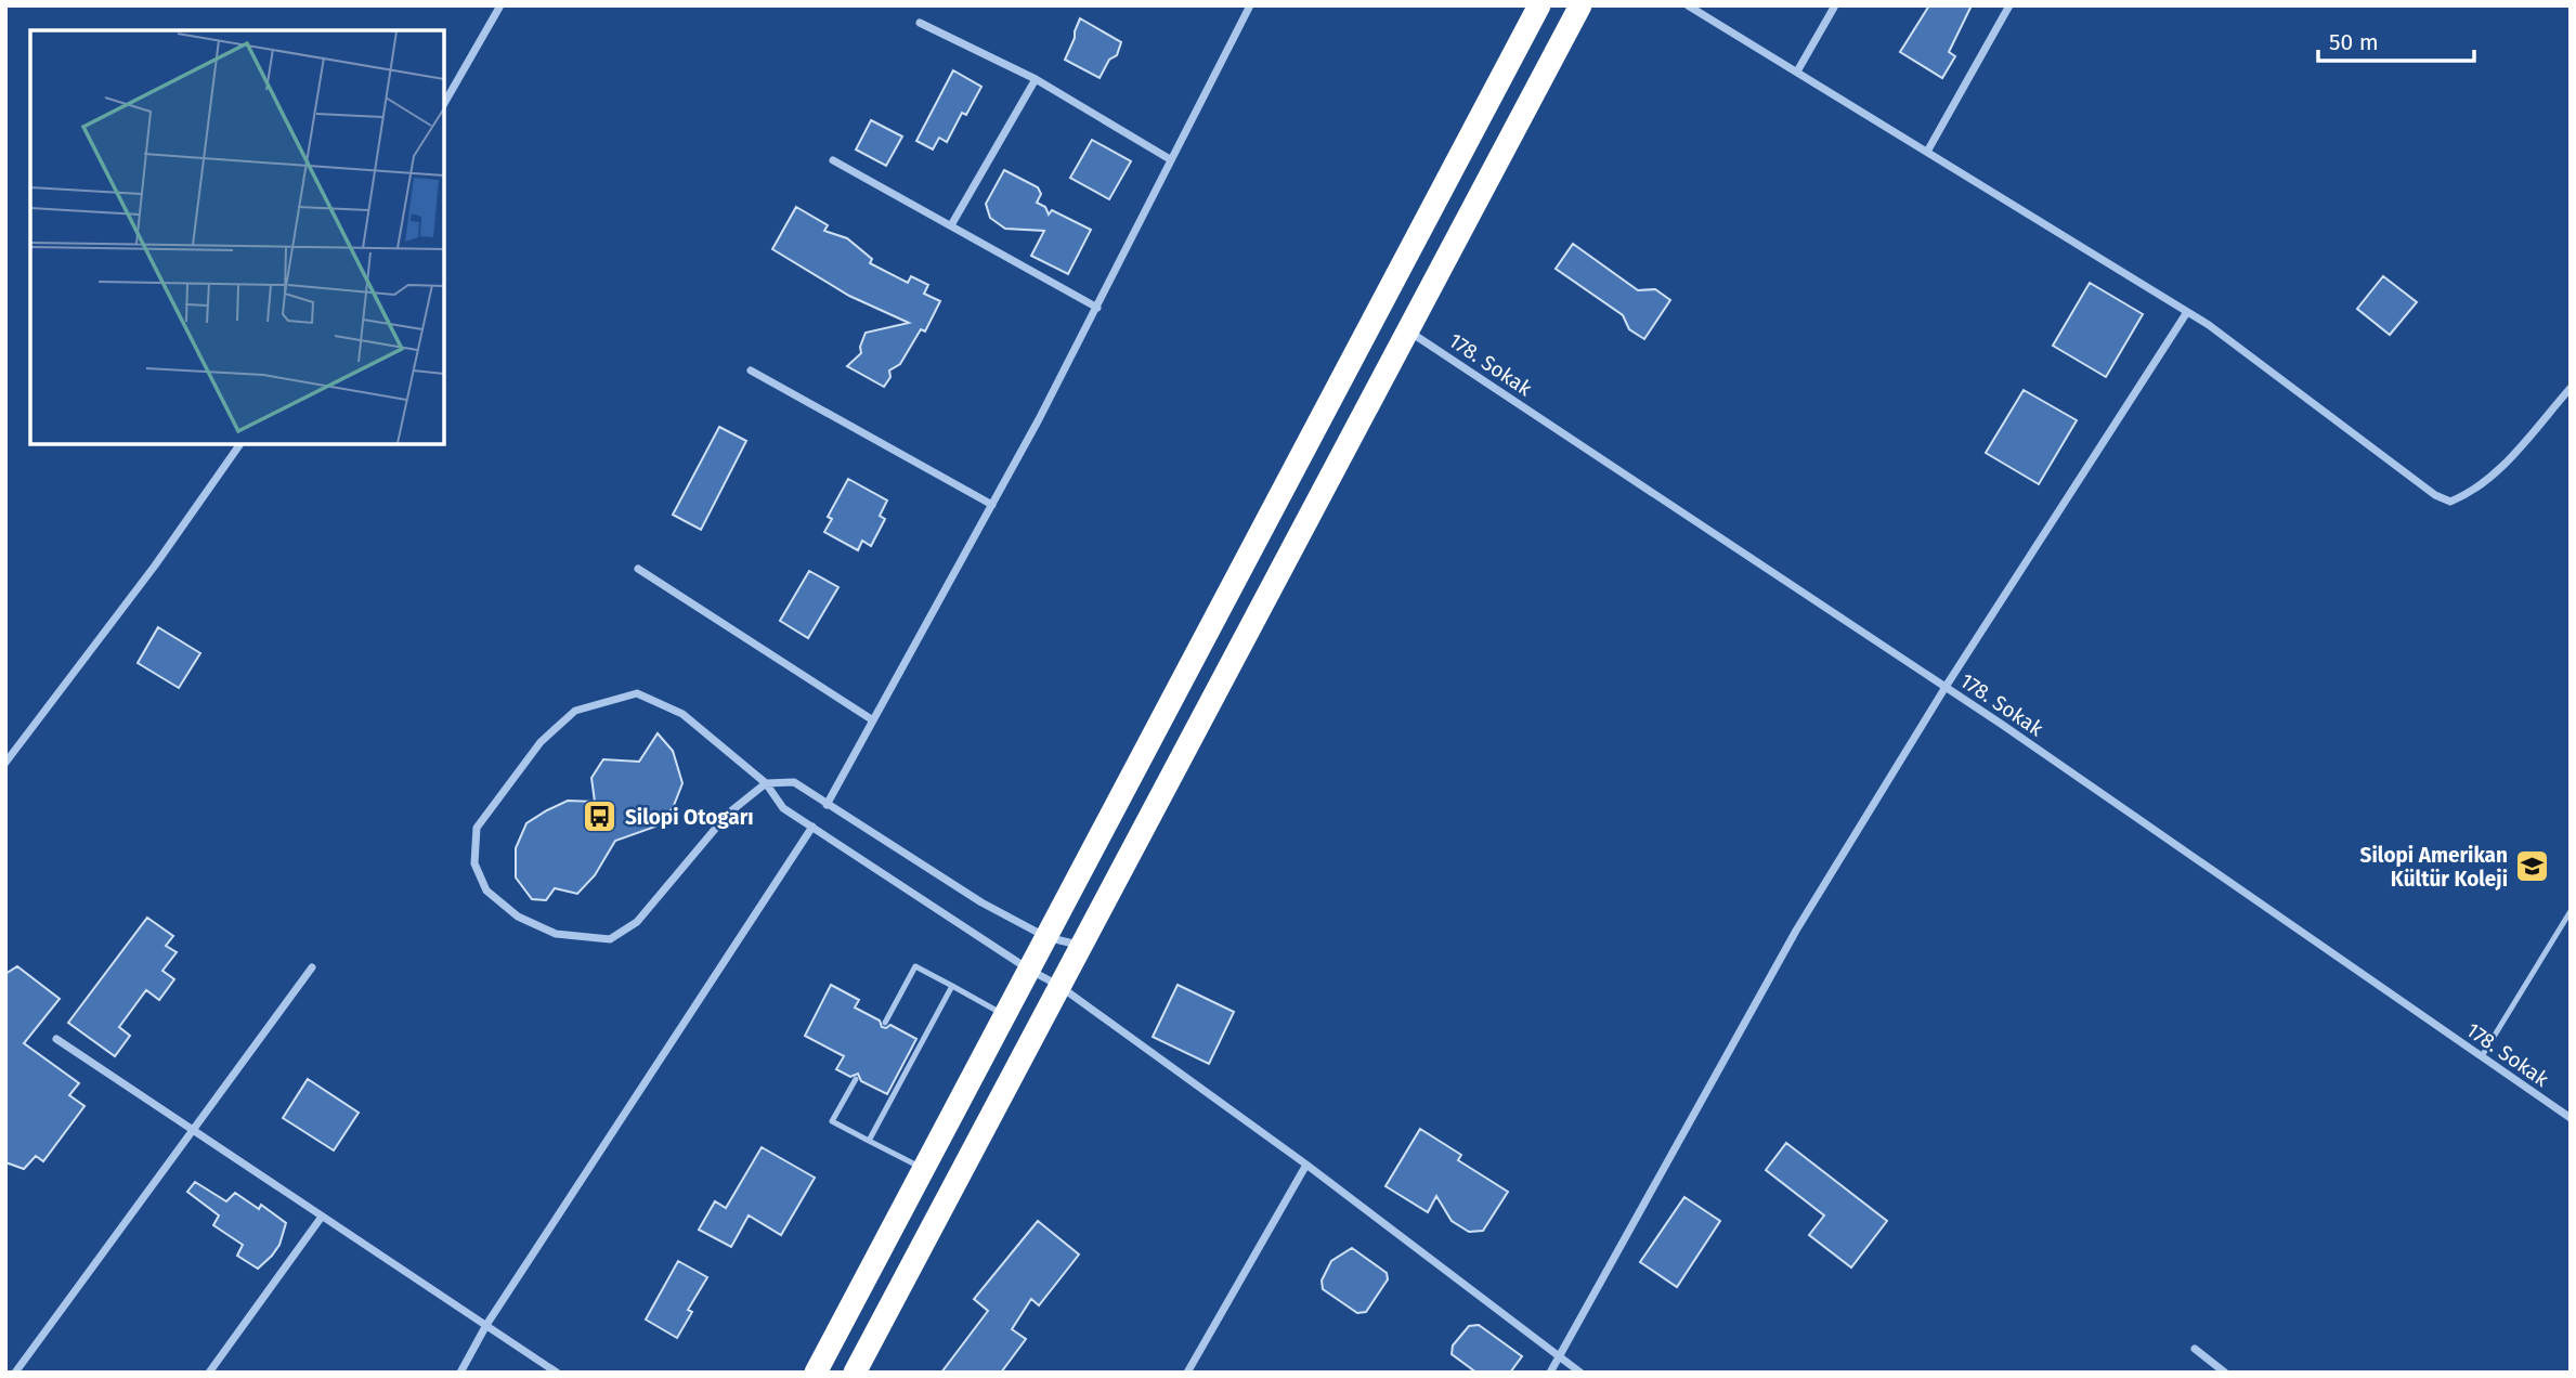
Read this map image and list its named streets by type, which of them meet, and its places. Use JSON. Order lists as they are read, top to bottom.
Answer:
{
  "streets": {
    "street": ["178. Sokak"]
  },
  "places": {
    "bus stop": ["Silopi Otogarı"],
    "school or university": ["Silopi Amerikan Kültür Koleji"]
  },
  "scale_bar": "50 m"
}
